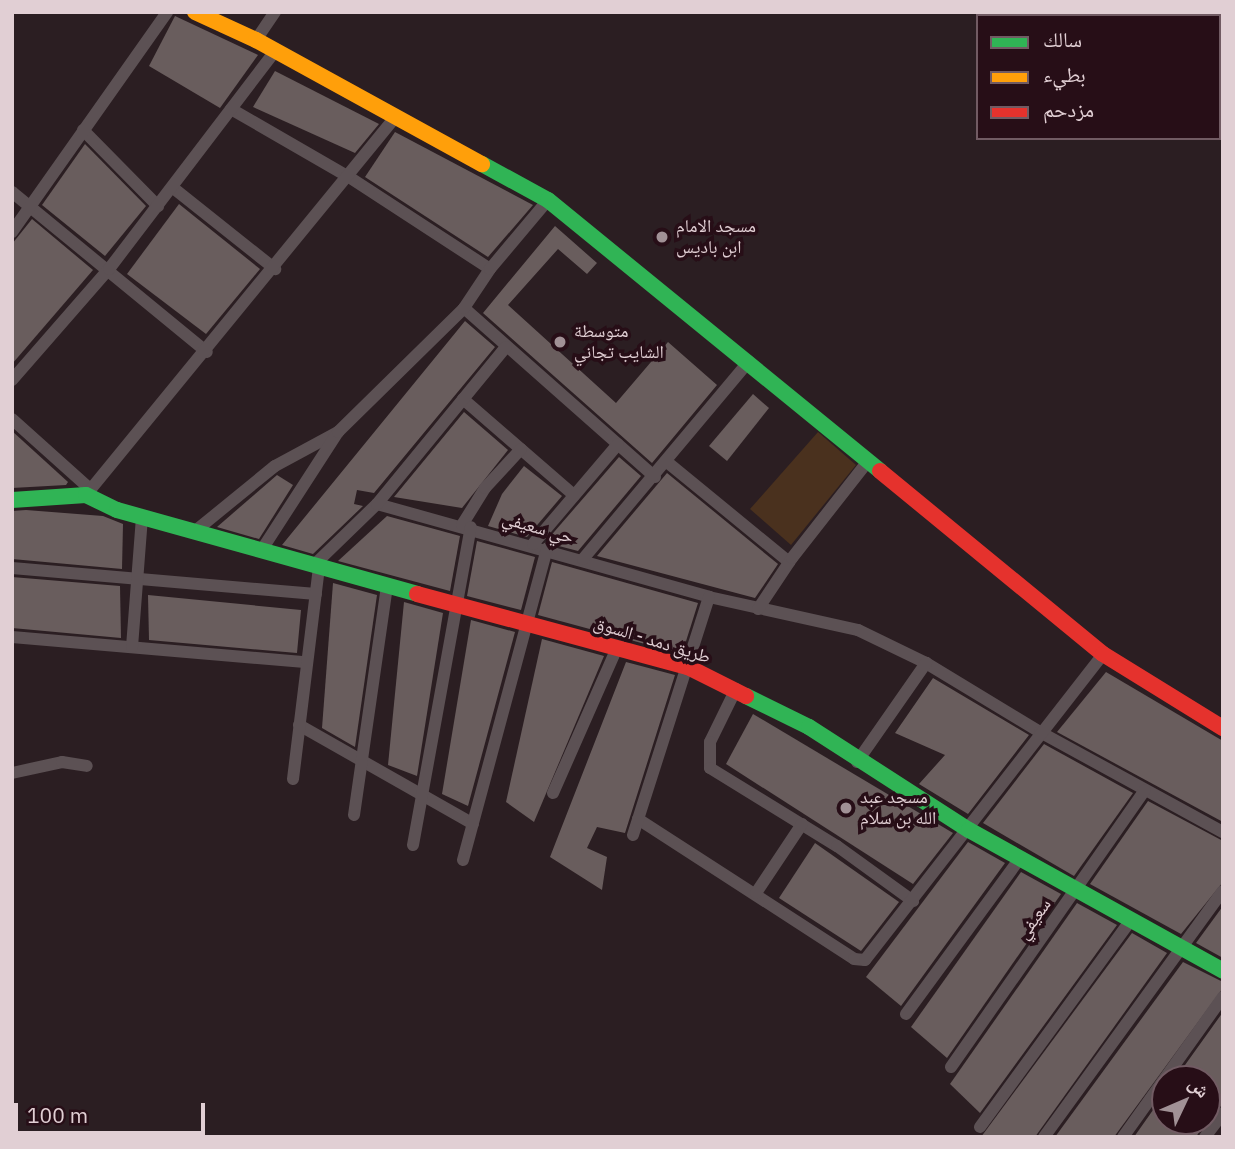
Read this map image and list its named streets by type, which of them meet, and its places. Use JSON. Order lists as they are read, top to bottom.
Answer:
{
  "streets": {
    "main road": ["طريق دمد - السوق"],
    "street": ["حي سعيفي", "سعيفي"]
  },
  "crossings": [
    ["طريق دمد - السوق", "سعيفي"]
  ],
  "places": ["مسجد الامام ابن باديس", "متوسطة الشايب تجاني", "مسجد عبد الله بن سلام"],
  "legend": ["سالك", "بطيء", "مزدحم"],
  "scale_bar": "100 m",
  "north": "top right"
}
